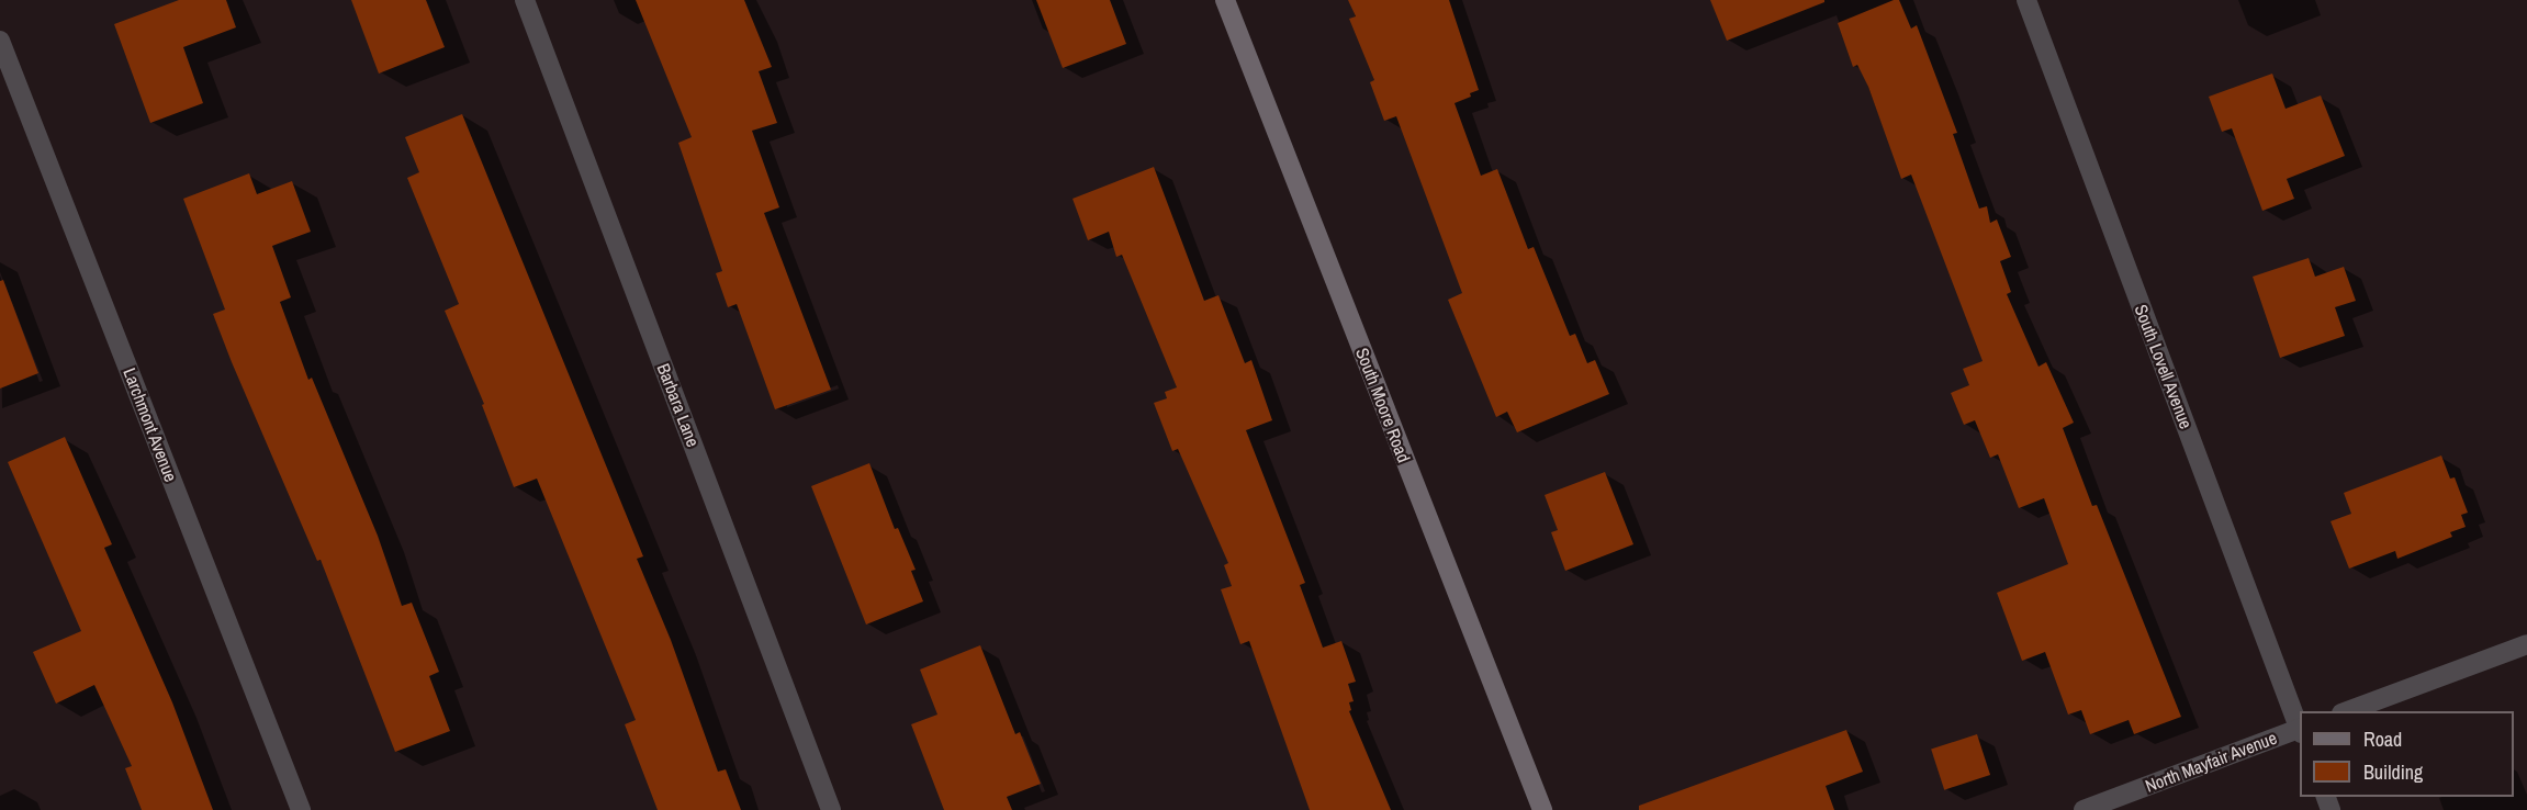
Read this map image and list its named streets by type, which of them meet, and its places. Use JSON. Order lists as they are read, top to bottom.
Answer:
{
  "streets": {
    "main road": ["South Moore Road"],
    "street": [
      "South Lovell Avenue",
      "Barbara Lane",
      "Larchmont Avenue",
      "North Mayfair Avenue"
    ]
  },
  "legend": ["Road", "Building"]
}
